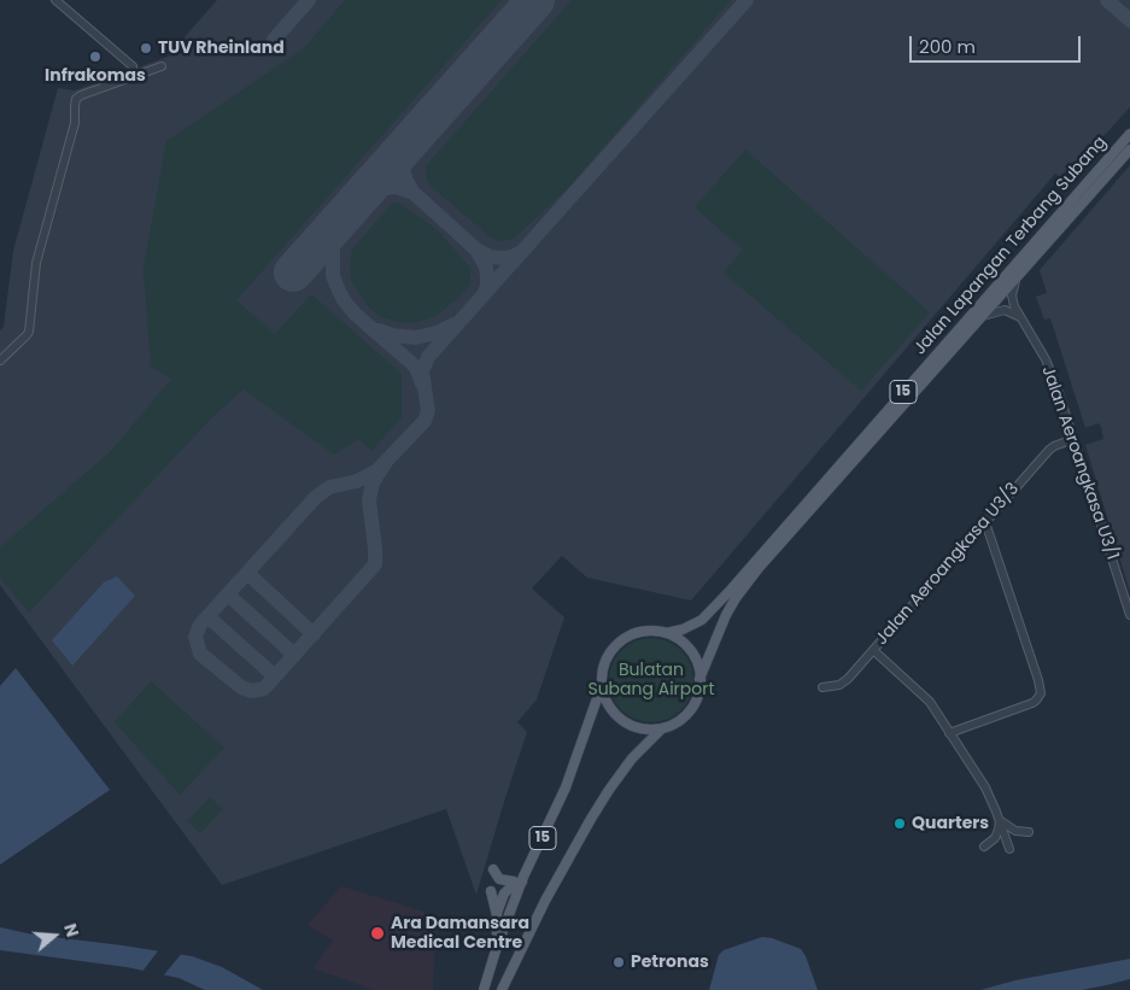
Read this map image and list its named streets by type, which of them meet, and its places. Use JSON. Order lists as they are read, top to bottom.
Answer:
{
  "streets": {
    "main road": ["Jalan Lapangan Terbang Subang", "15"],
    "street": ["Jalan Aeroangkasa U3/1", "Jalan Aeroangkasa U3/3"]
  },
  "crossings": [
    ["Jalan Lapangan Terbang Subang", "15"],
    ["Jalan Lapangan Terbang Subang", "Jalan Aeroangkasa U3/1"],
    ["Jalan Aeroangkasa U3/1", "Jalan Aeroangkasa U3/3"]
  ],
  "parks": ["Bulatan Subang Airport"],
  "places": [
    "TUV Rheinland",
    "Infrakomas",
    "Quarters",
    "Ara Damansara Medical Centre",
    "Petronas"
  ],
  "scale_bar": "200 m",
  "north": "right"
}
